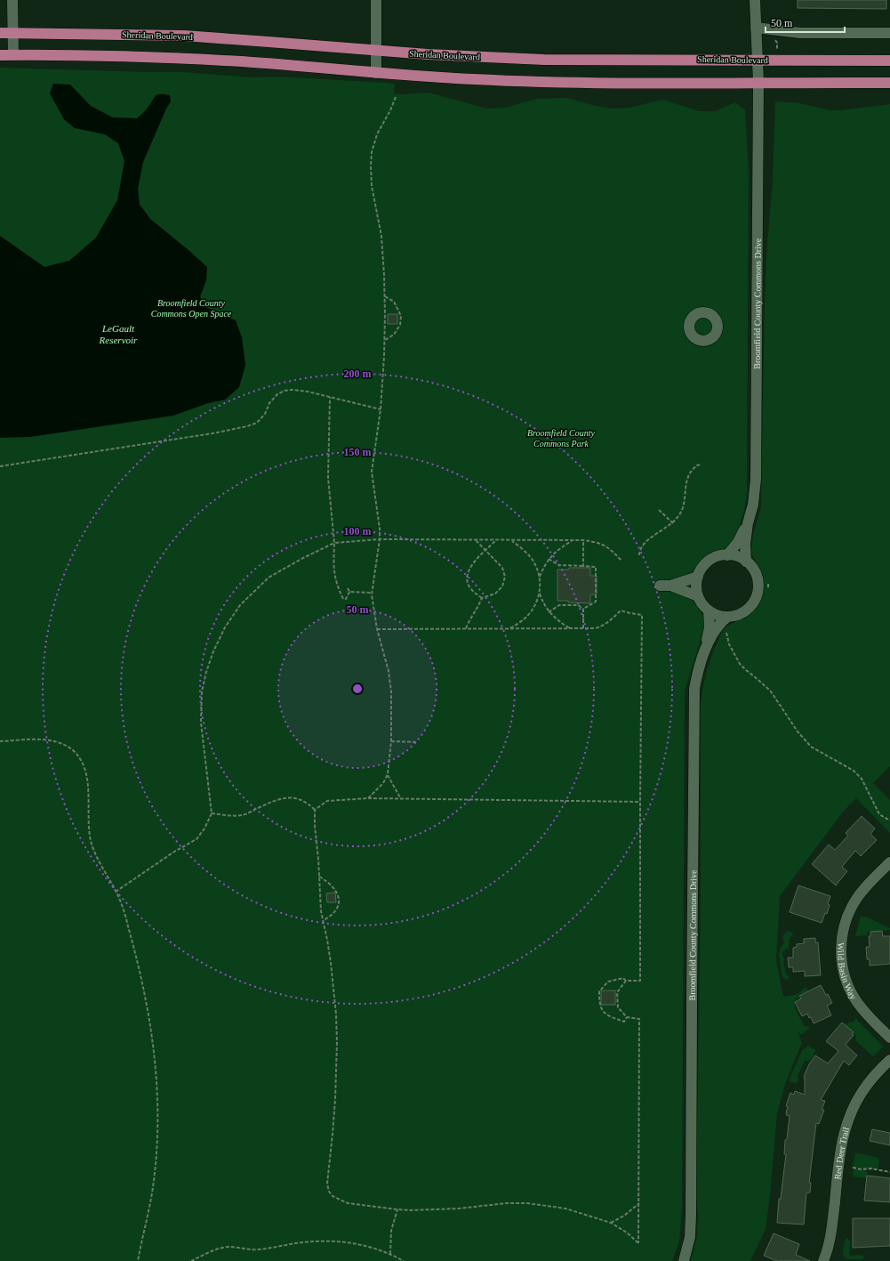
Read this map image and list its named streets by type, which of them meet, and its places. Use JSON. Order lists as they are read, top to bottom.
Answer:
{
  "streets": {
    "main road": ["Sheridan Boulevard"],
    "street": ["Broomfield County Commons Drive", "Wild Basin Way", "Red Deer Trail"]
  },
  "crossings": [
    ["Sheridan Boulevard", "Broomfield County Commons Drive"]
  ],
  "water": ["LeGault Reservoir"],
  "parks": ["Broomfield County Commons Open Space", "Broomfield County Commons Park"],
  "scale_bar": "50 m",
  "rings": [
    "200 m",
    "150 m",
    "100 m",
    "50 m"
  ]
}
